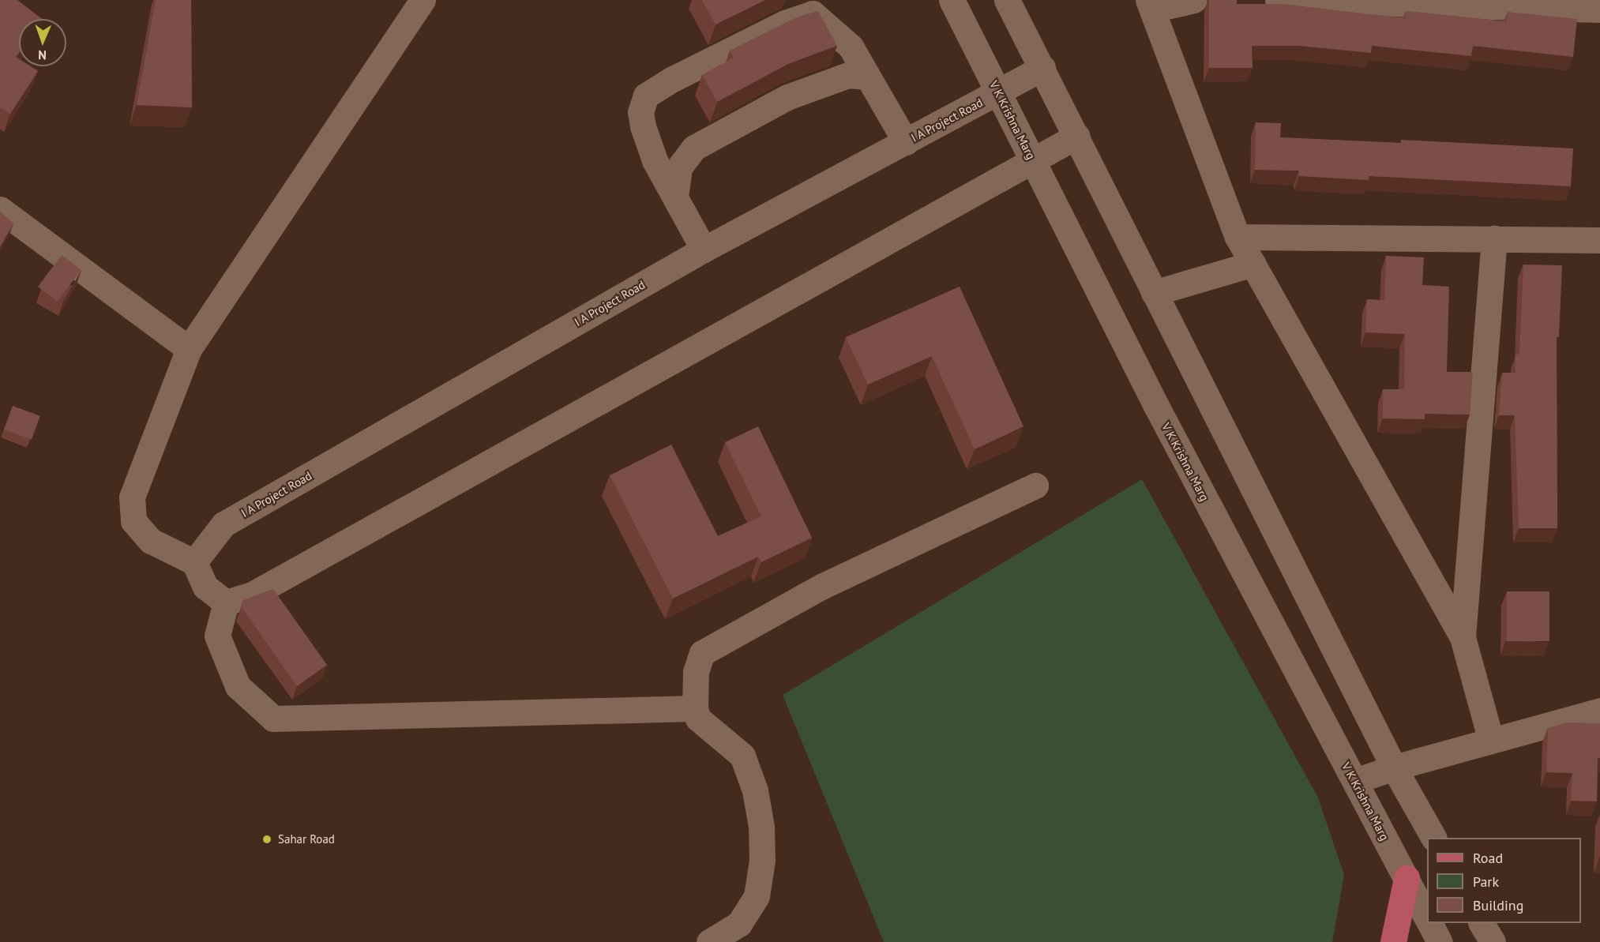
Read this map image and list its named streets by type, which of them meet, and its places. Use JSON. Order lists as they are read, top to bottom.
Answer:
{
  "streets": {
    "street": ["I A Project Road", "V K Krishna Marg"]
  },
  "crossings": [
    ["I A Project Road", "V K Krishna Marg"]
  ],
  "places": ["Sahar Road"],
  "legend": ["Road", "Park", "Building"],
  "north": "bottom"
}
